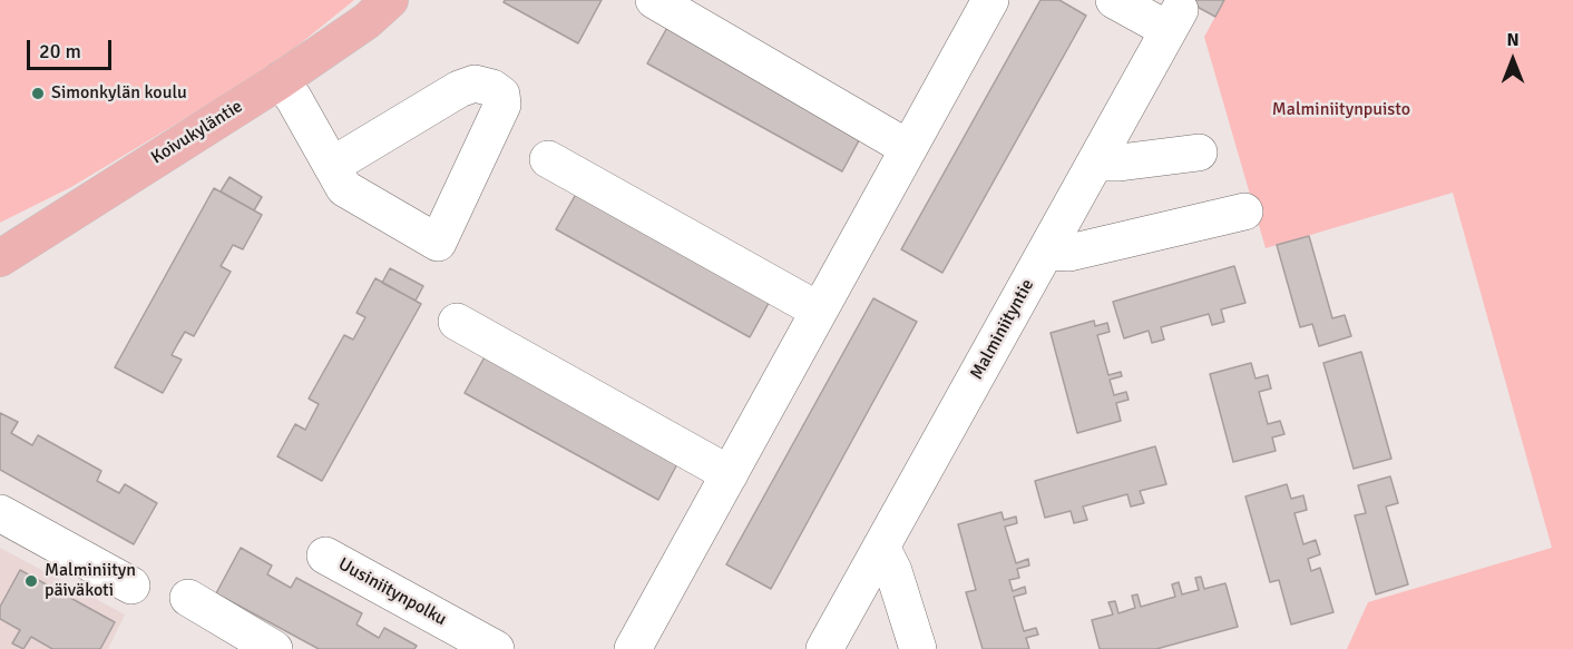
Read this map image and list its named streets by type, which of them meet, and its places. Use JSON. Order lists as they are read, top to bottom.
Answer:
{
  "streets": {
    "main road": ["Koivukyläntie"],
    "street": ["Malminiityntie", "Uusiniitynpolku"]
  },
  "parks": ["Malminiitynpuisto"],
  "places": ["Simonkylän koulu", "Malminiityn päiväkoti"],
  "scale_bar": "20 m",
  "north": "top"
}
